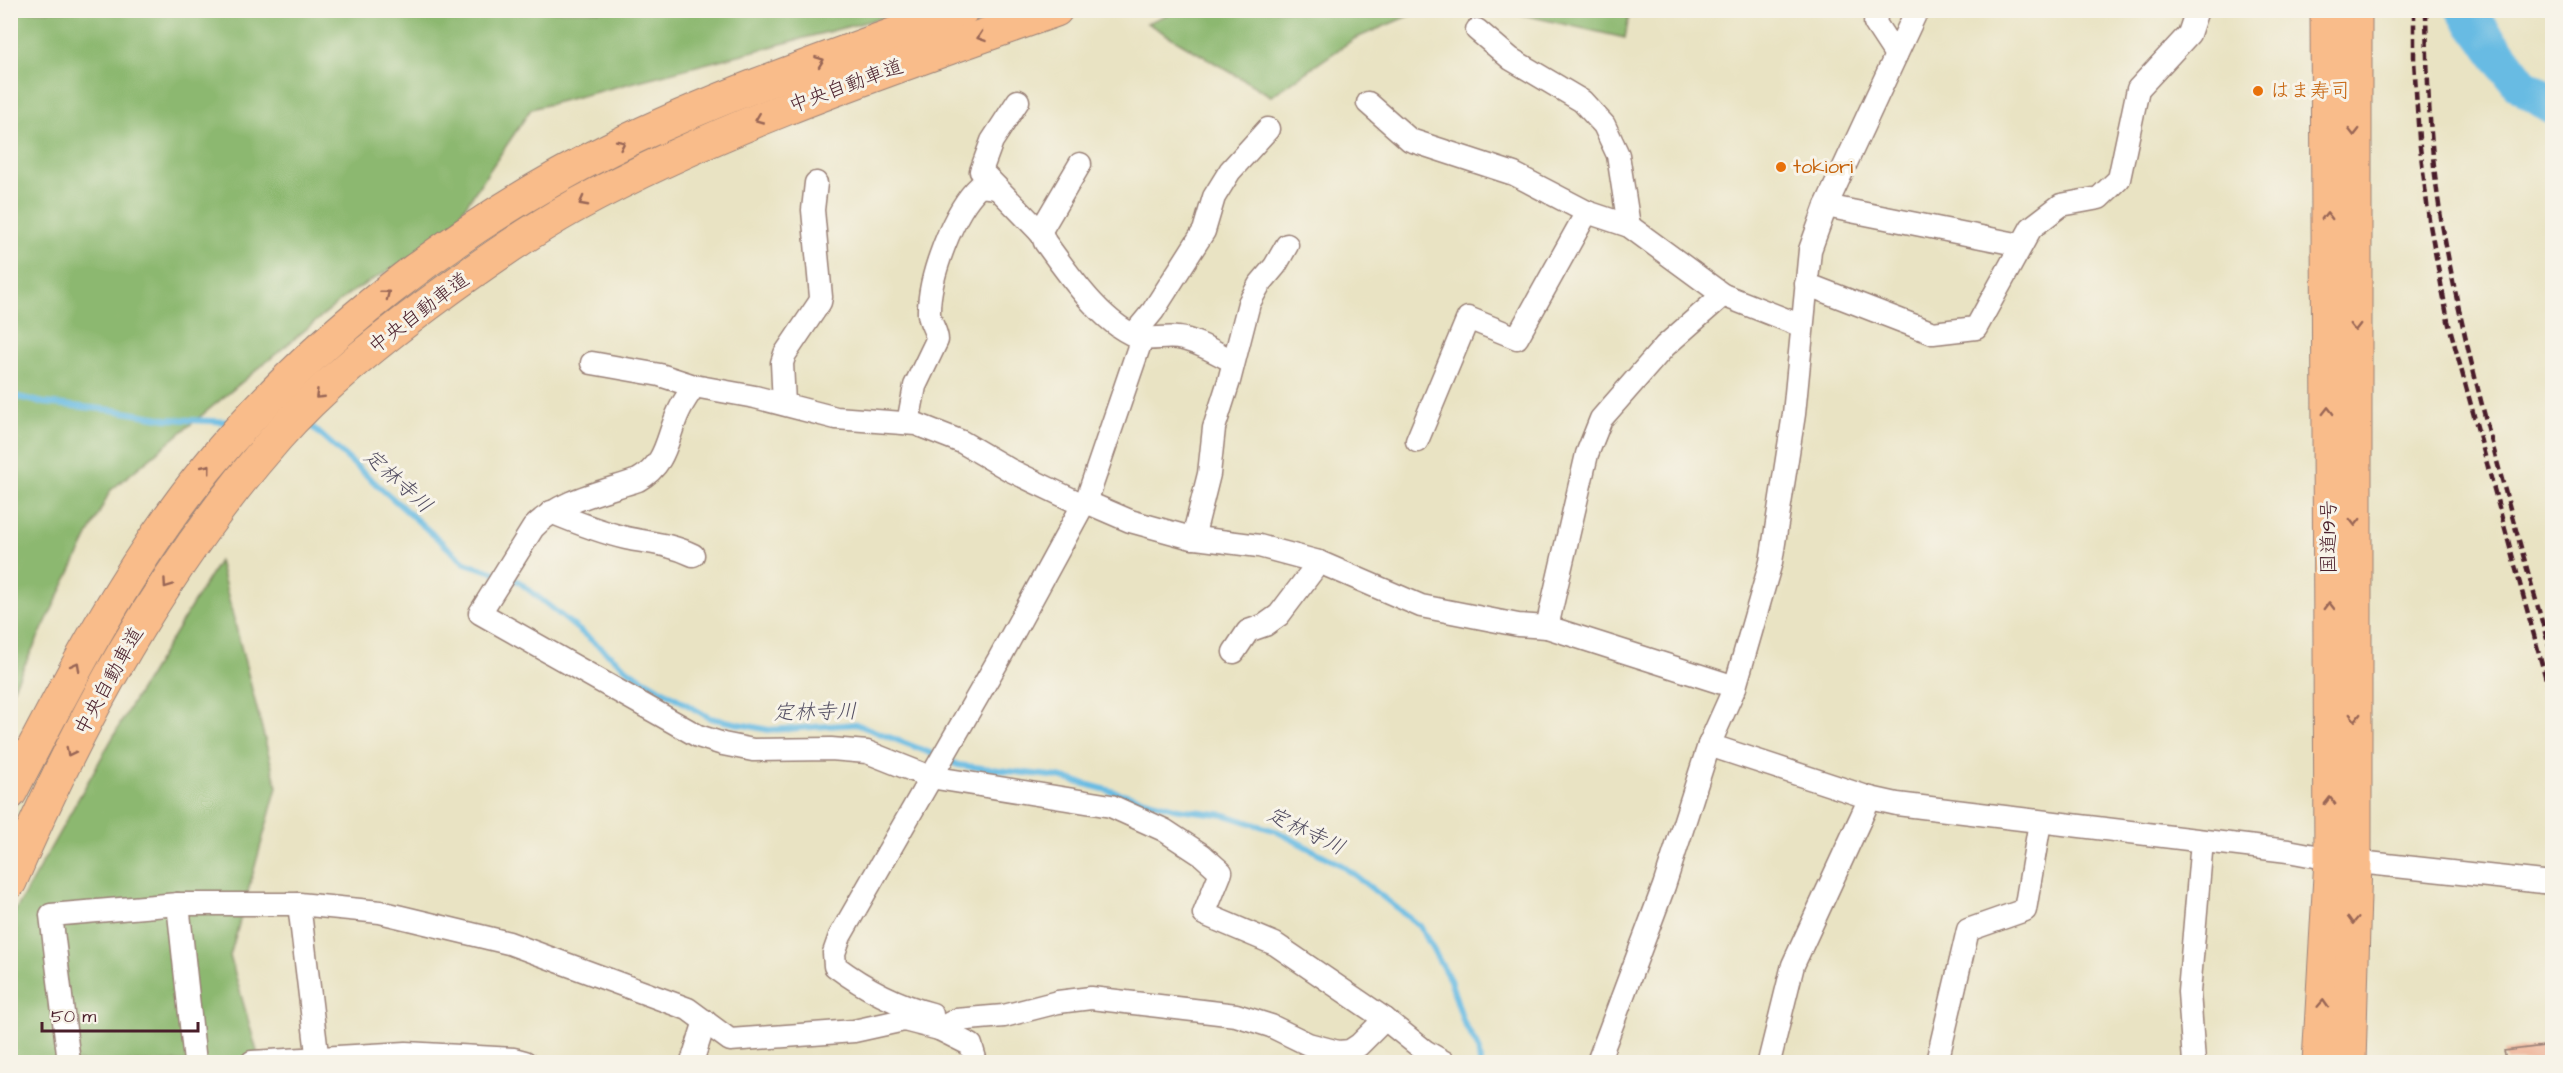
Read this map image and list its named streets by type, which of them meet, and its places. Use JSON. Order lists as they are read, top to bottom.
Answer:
{
  "streets": {
    "highway": ["中央自動車道", "国道19号"]
  },
  "water": ["定林寺川"],
  "places": ["はま寿司", "tokiori"],
  "scale_bar": "50 m"
}
